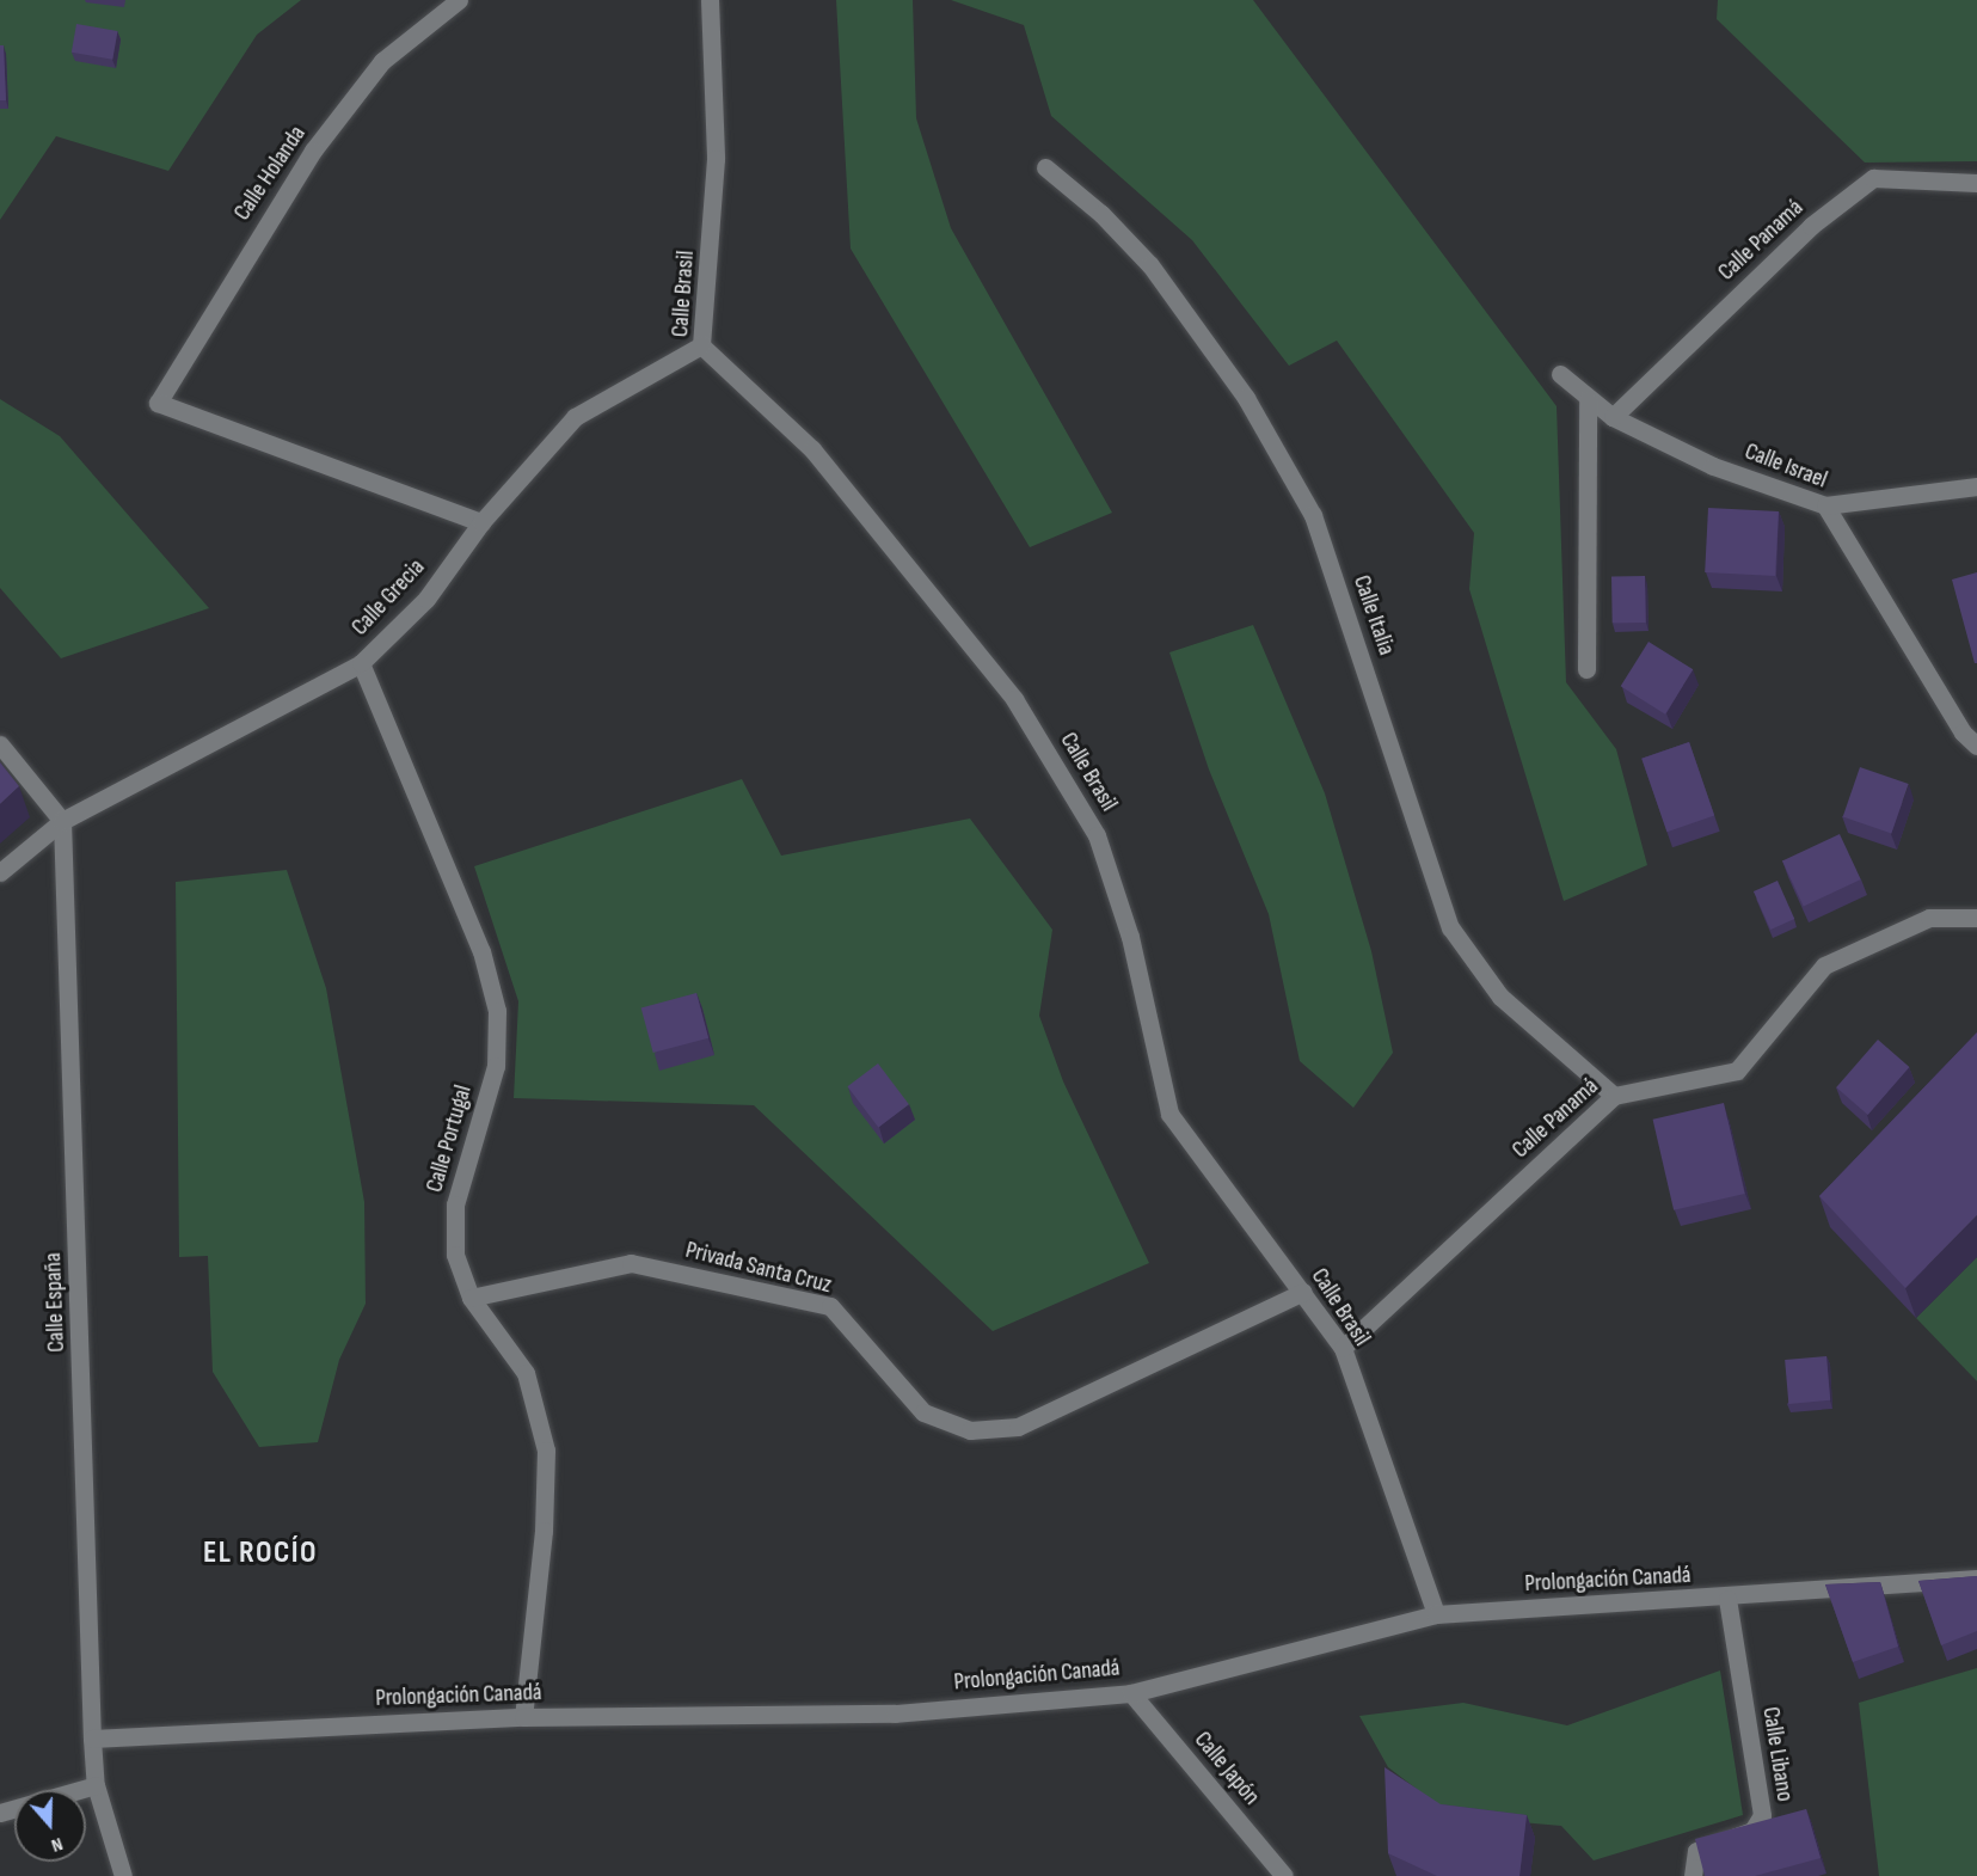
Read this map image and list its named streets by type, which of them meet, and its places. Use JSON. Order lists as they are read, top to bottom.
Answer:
{
  "streets": {
    "street": [
      "Calle Holanda",
      "Calle Panamá",
      "Calle Brasil",
      "Calle Israel",
      "Calle Grecia",
      "Calle Italia",
      "Calle Portugal",
      "Privada Santa Cruz",
      "Calle España",
      "Prolongación Canadá",
      "Calle Libano",
      "Calle Japón"
    ]
  },
  "crossings": [
    ["Calle Holanda", "Calle Grecia"],
    ["Calle Panamá", "Calle Brasil"],
    ["Calle Panamá", "Calle Israel"],
    ["Calle Panamá", "Calle Italia"],
    ["Calle Brasil", "Calle Grecia"],
    ["Calle Brasil", "Privada Santa Cruz"],
    ["Calle Brasil", "Prolongación Canadá"],
    ["Calle Grecia", "Calle Portugal"],
    ["Calle Grecia", "Calle España"],
    ["Calle Portugal", "Privada Santa Cruz"],
    ["Calle Portugal", "Prolongación Canadá"],
    ["Calle España", "Prolongación Canadá"],
    ["Prolongación Canadá", "Calle Libano"],
    ["Prolongación Canadá", "Calle Japón"]
  ],
  "districts": ["EL ROCÍO"],
  "north": "bottom"
}
